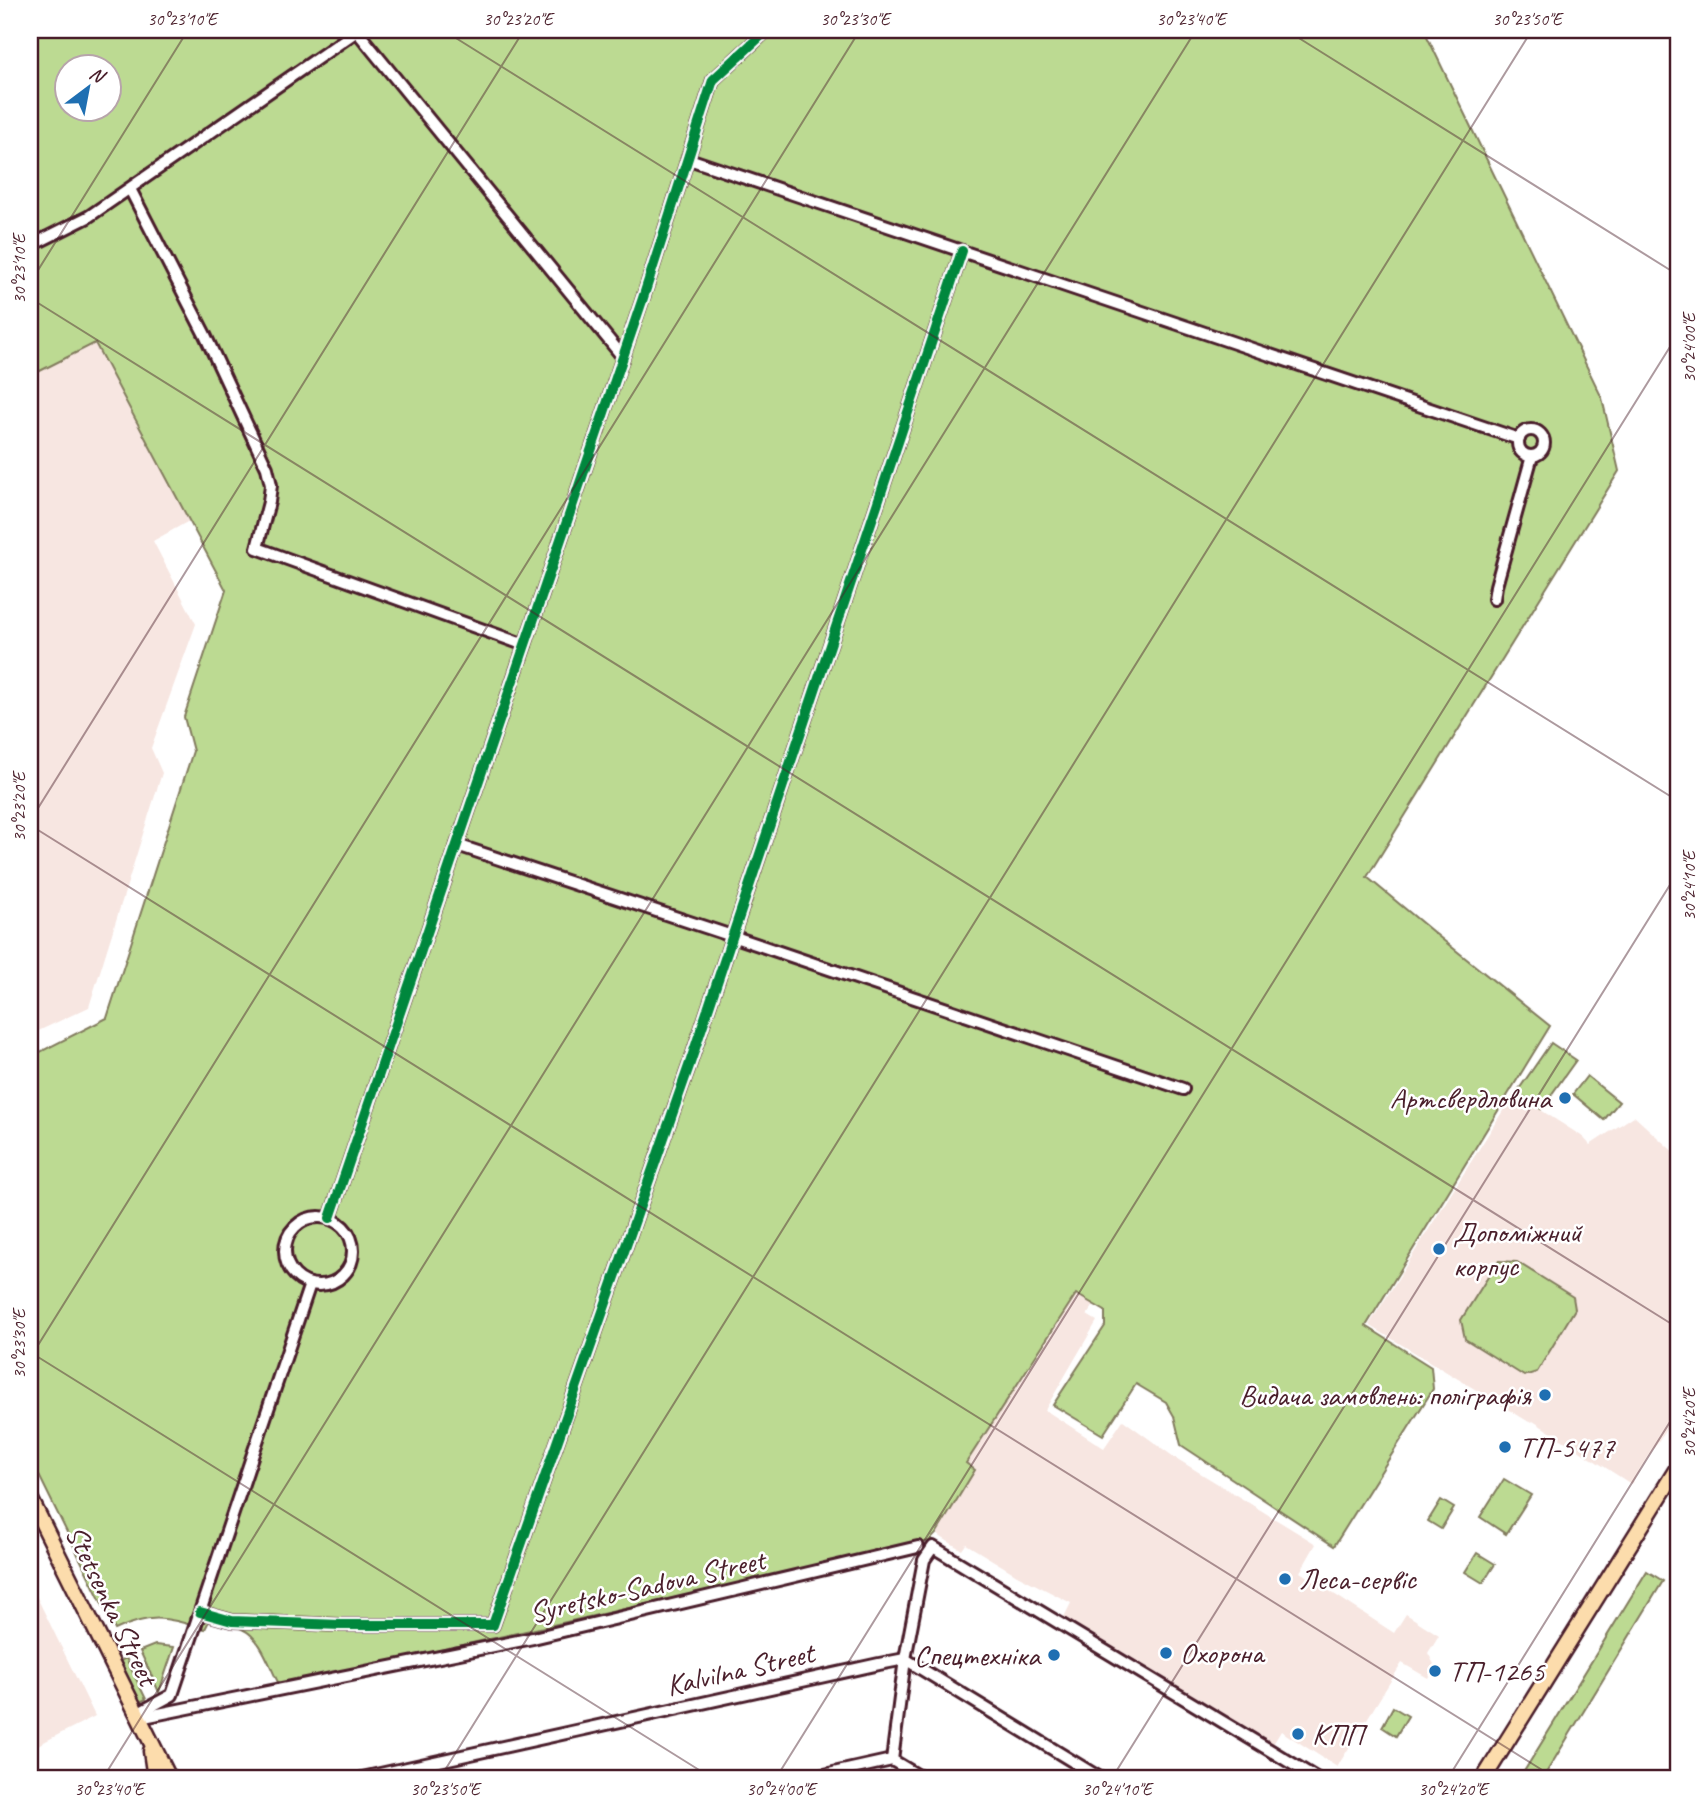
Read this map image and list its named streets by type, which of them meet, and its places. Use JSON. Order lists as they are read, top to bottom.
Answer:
{
  "streets": {
    "main road": ["Stetsenka Street"],
    "street": ["Syretsko-Sadova Street", "Kalvilna Street"]
  },
  "crossings": [
    ["Syretsko-Sadova Street", "Stetsenka Street"]
  ],
  "places": [
    "Артсвердловина",
    "Допоміжний корпус",
    "Видача замовлень: поліграфія",
    "ТП-5477",
    "Леса-сервіс",
    "Охорона",
    "Спецтехніка",
    "ТП-1265",
    "КПП"
  ],
  "north": "top right",
  "coordinates": [
    "30°23'10\"E",
    "30°23'20\"E",
    "30°23'30\"E",
    "30°23'40\"E",
    "30°23'50\"E",
    "30°24'00\"E",
    "30°24'10\"E",
    "30°24'20\"E"
  ]
}
